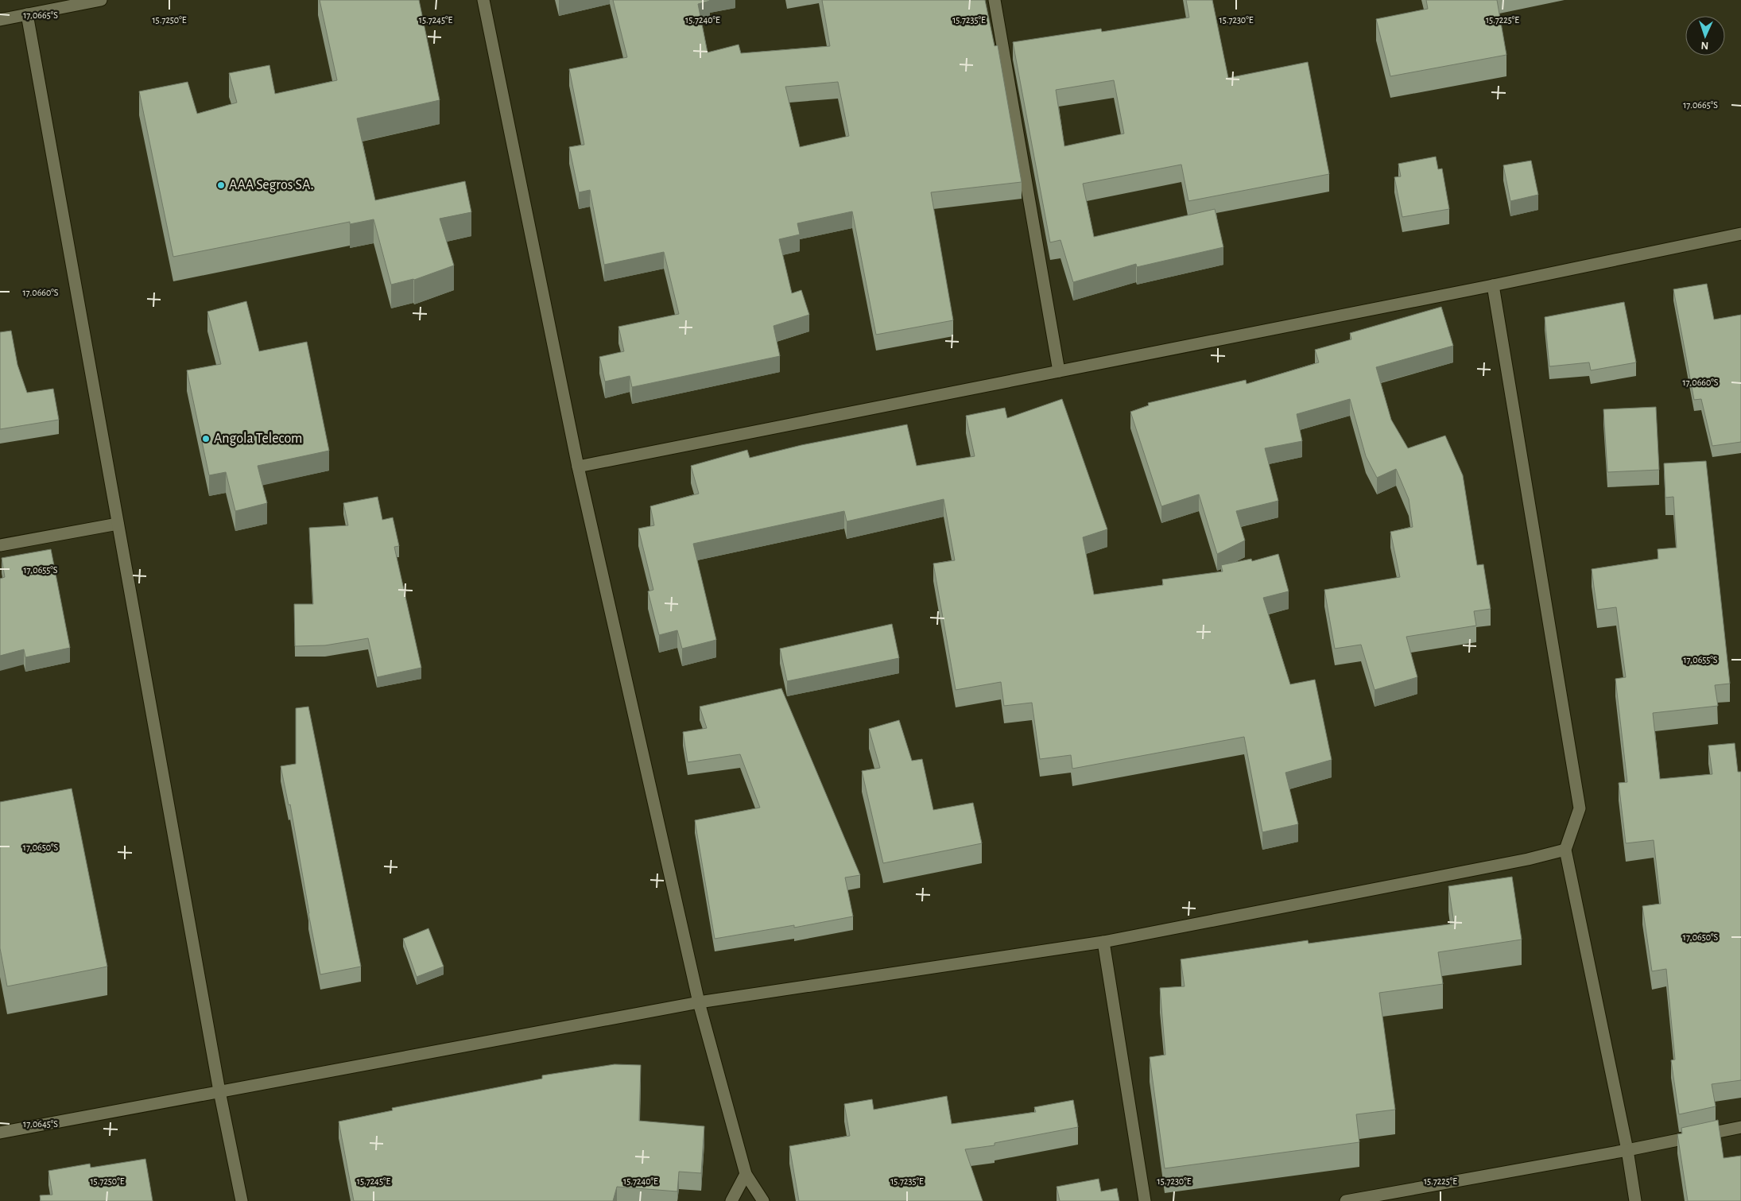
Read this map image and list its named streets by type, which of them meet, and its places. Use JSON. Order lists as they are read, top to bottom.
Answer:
{
  "places": ["AAA Segros SA.", "Angola Telecom"],
  "north": "bottom",
  "coordinates": [
    "17.0665°S",
    "15.7250°E",
    "15.7245°E",
    "15.7240°E",
    "15.7235°E",
    "15.7230°E",
    "15.7225°E",
    "17.0660°S",
    "17.0655°S",
    "17.0650°S",
    "17.0645°S"
  ]
}
